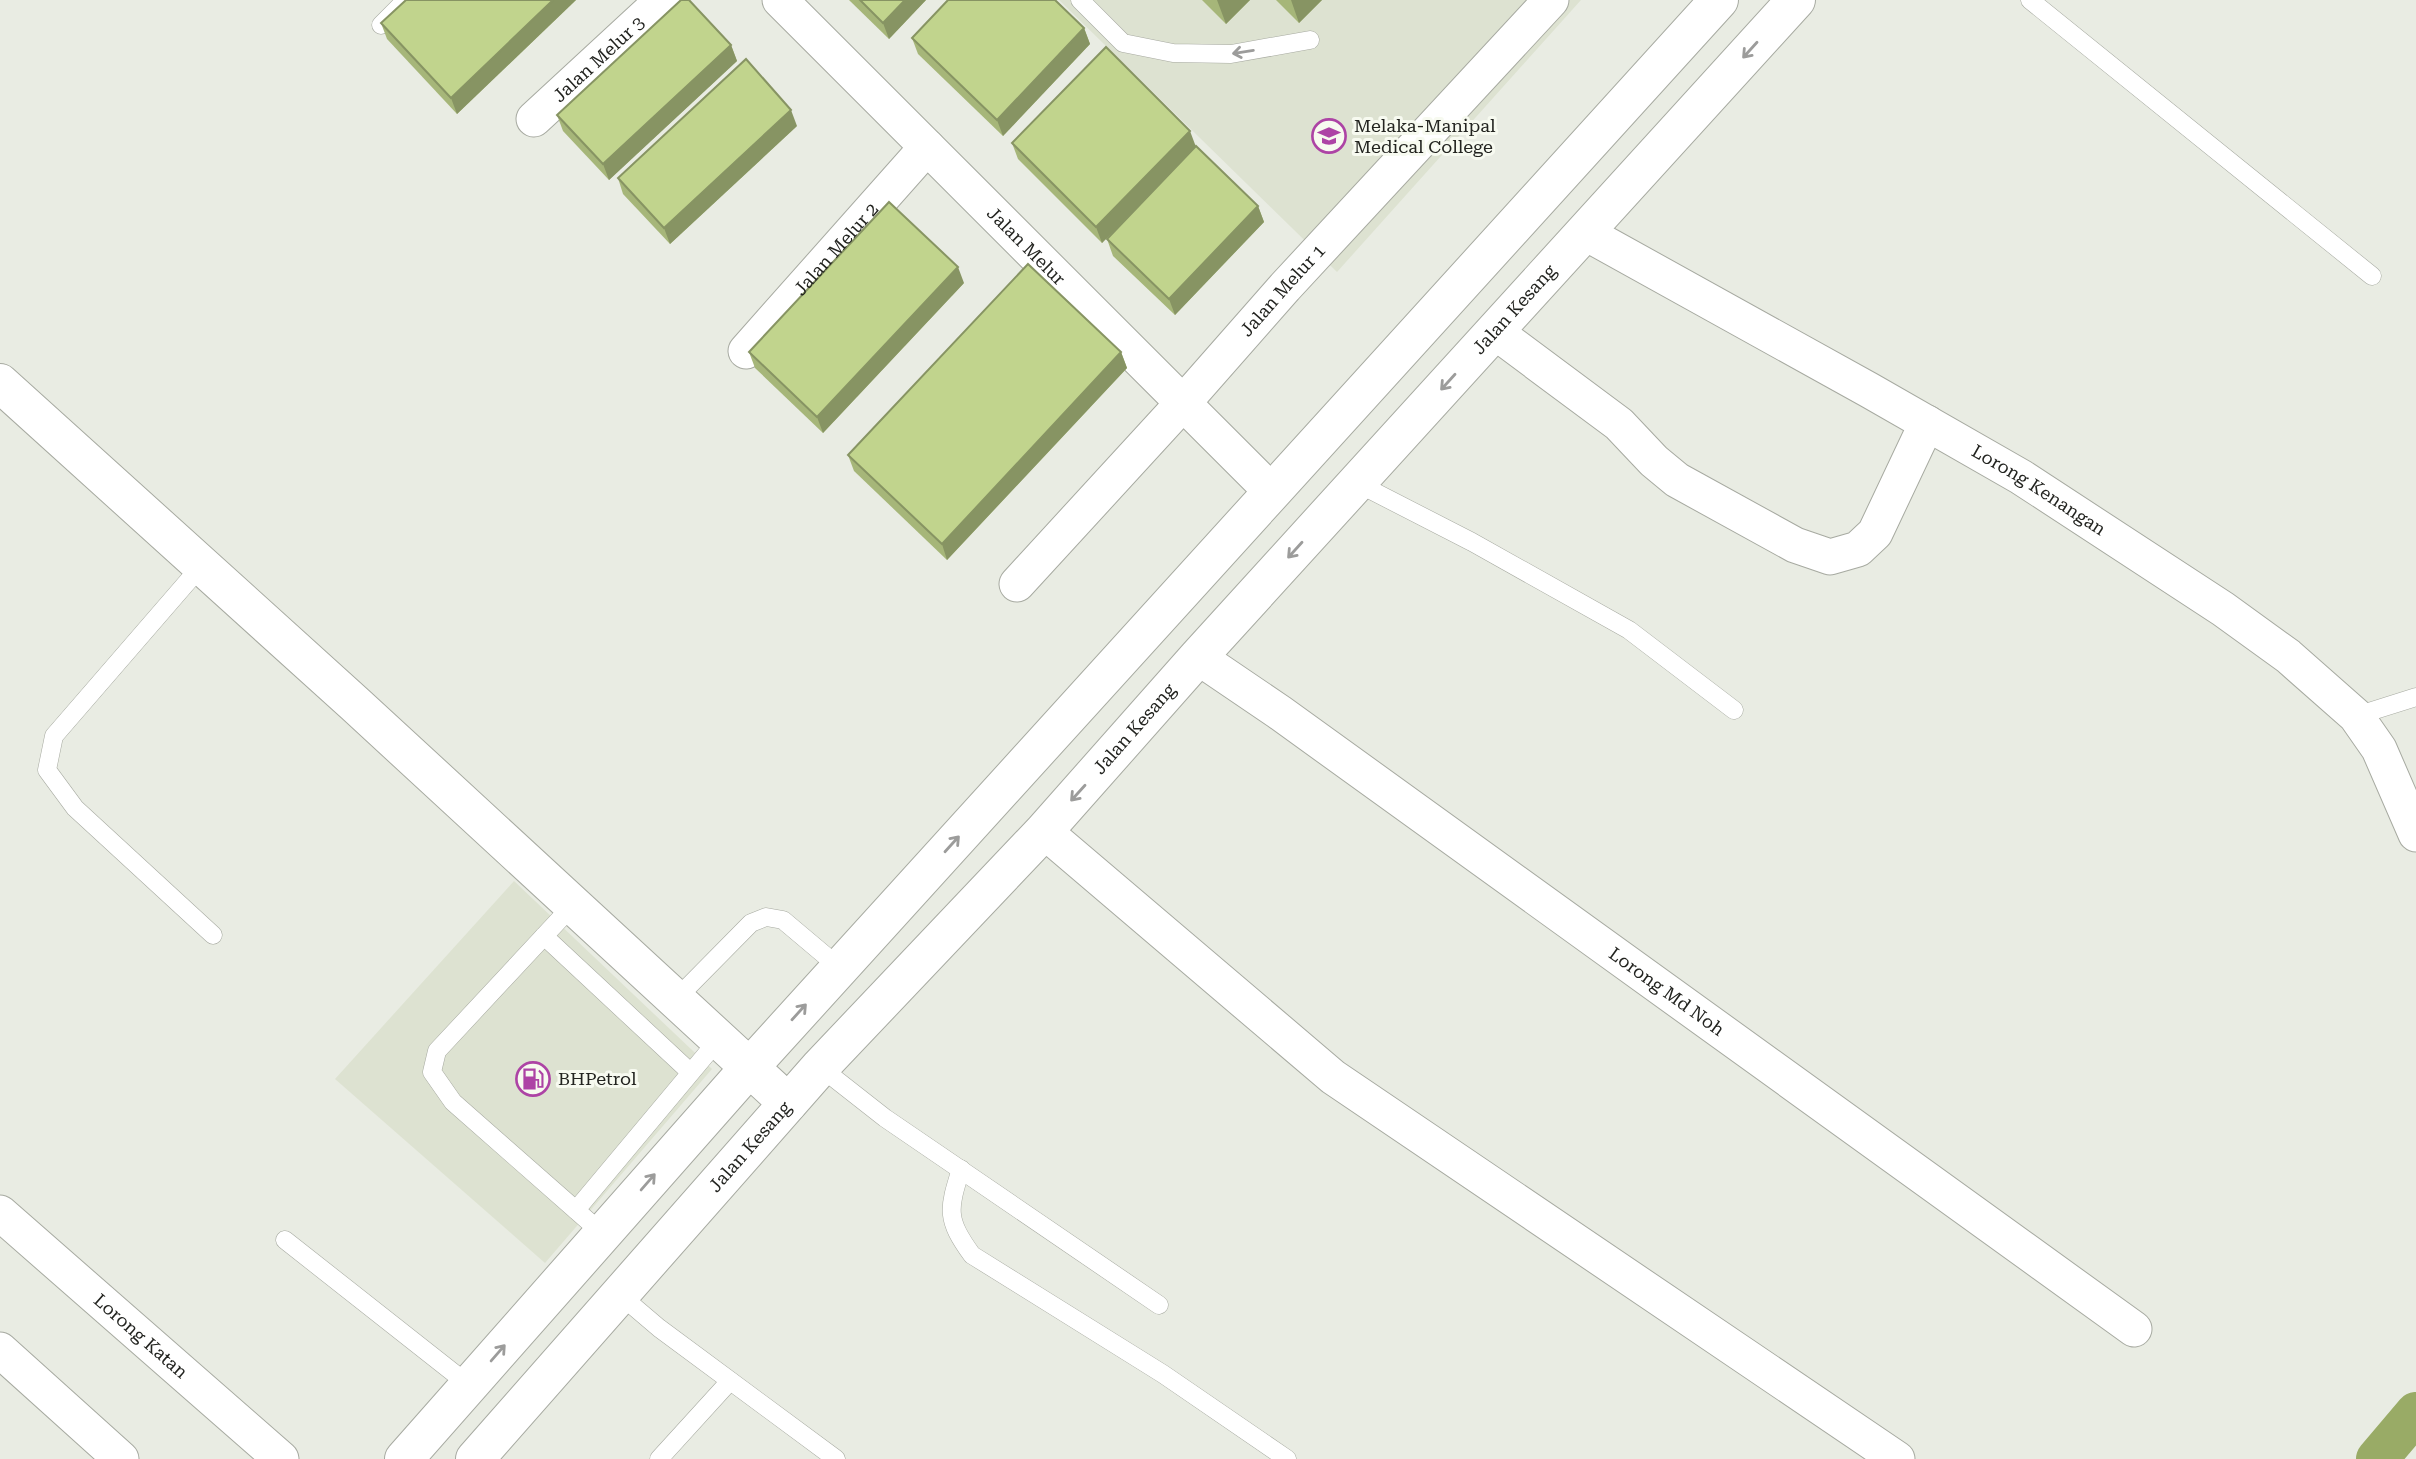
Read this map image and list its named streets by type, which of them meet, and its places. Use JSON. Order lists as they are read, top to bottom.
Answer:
{
  "streets": {
    "main road": ["Jalan Kesang"],
    "street": [
      "Jalan Melur 3",
      "Jalan Melur",
      "Jalan Melur 2",
      "Jalan Melur 1",
      "Lorong Kenangan",
      "Lorong Md Noh",
      "Lorong Katan"
    ]
  },
  "crossings": [
    ["Jalan Melur", "Jalan Melur 2"],
    ["Jalan Melur", "Jalan Melur 1"],
    ["Jalan Kesang", "Lorong Kenangan"],
    ["Jalan Kesang", "Lorong Md Noh"]
  ],
  "places": {
    "school or university": ["Melaka-Manipal Medical College"],
    "fuel station": ["BHPetrol"]
  }
}
